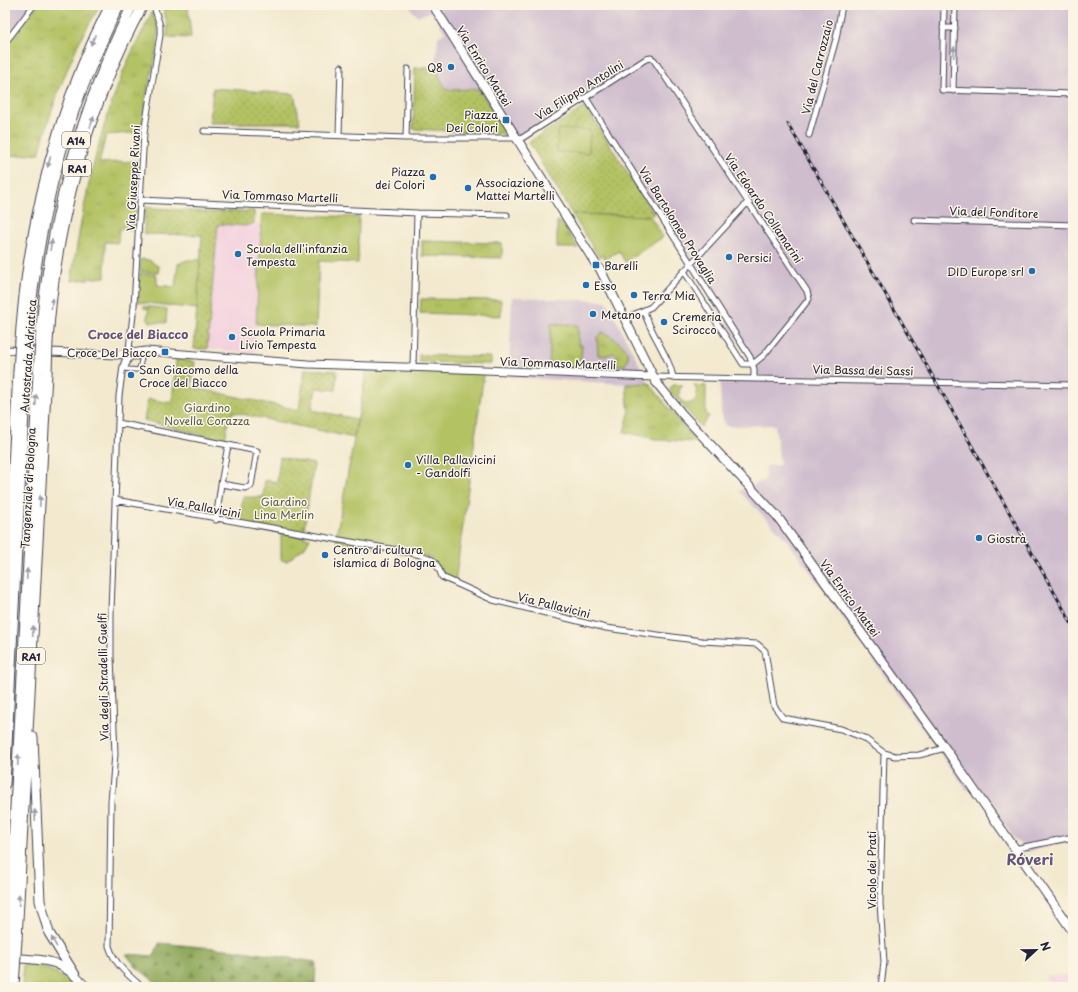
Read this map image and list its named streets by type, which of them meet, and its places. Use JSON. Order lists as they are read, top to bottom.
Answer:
{
  "streets": {
    "highway": [
      "A14",
      "RA1",
      "Autostrada Adriatica",
      "Tangenziale di Bologna"
    ],
    "main road": ["Via Enrico Mattei", "Via Tommaso Martelli"],
    "street": [
      "Via del Carrozzaio",
      "Via Filippo Antolini",
      "Via Giuseppe Rivani",
      "Via Edoardo Collamarini",
      "Via del Fonditore",
      "Via Bartolomeo Provaglia",
      "Via Bassa dei Sassi",
      "Via Pallavicini",
      "Via degli Stradelli Guelfi",
      "Vicolo dei Prati"
    ]
  },
  "crossings": [
    ["Via Enrico Mattei", "Via Filippo Antolini"],
    ["Via Enrico Mattei", "Via Tommaso Martelli"],
    ["Via Enrico Mattei", "Via Bassa dei Sassi"],
    ["Via Enrico Mattei", "Via Pallavicini"],
    ["Via Filippo Antolini", "Via Edoardo Collamarini"],
    ["Via Filippo Antolini", "Via Bartolomeo Provaglia"],
    ["RA1", "Autostrada Adriatica"],
    ["Via Giuseppe Rivani", "Via Tommaso Martelli"],
    ["Via Giuseppe Rivani", "Via degli Stradelli Guelfi"],
    ["Via Tommaso Martelli", "Via Bassa dei Sassi"],
    ["Via Tommaso Martelli", "Via degli Stradelli Guelfi"],
    ["Via Edoardo Collamarini", "Via Bartolomeo Provaglia"],
    ["Via Bartolomeo Provaglia", "Via Bassa dei Sassi"],
    ["Autostrada Adriatica", "Tangenziale di Bologna"],
    ["Via Pallavicini", "Via degli Stradelli Guelfi"],
    ["Via Pallavicini", "Vicolo dei Prati"]
  ],
  "districts": ["Croce del Biacco", "Róveri"],
  "parks": ["Giardino Novella Corazza", "Giardino Lina Merlin"],
  "places": {
    "other": [
      "Q8",
      "Piazza dei Colori",
      "Associazione Mattei Martelli",
      "Scuola dell'infanzia Tempesta",
      "Persici",
      "DID Europe srl",
      "Esso",
      "Terra Mia",
      "Metano",
      "Cremeria Scirocco",
      "Scuola Primaria Livio Tempesta",
      "San Giacomo della Croce del Biacco",
      "Villa Pallavicini - Gandolfi",
      "Giostrà",
      "Centro di cultura islamica di Bologna"
    ],
    "transit": ["Piazza Dei Colori", "Barelli", "Croce Del Biacco"]
  },
  "north": "right"
}
